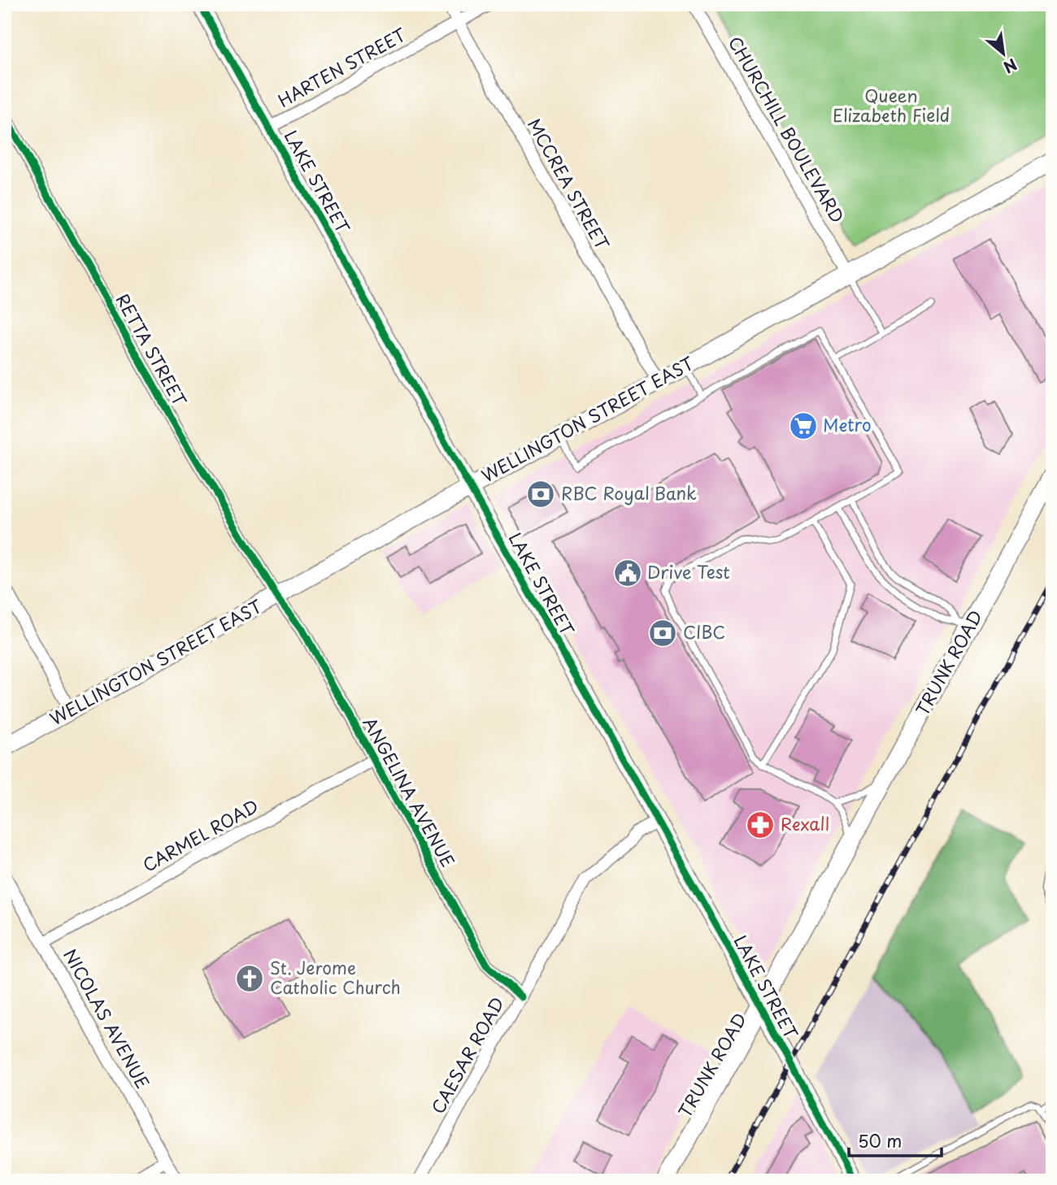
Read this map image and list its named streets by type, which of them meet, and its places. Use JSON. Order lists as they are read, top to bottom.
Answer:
{
  "streets": {
    "main road": ["WELLINGTON STREET EAST", "TRUNK ROAD"],
    "street": [
      "HARTEN STREET",
      "CHURCHILL BOULEVARD",
      "LAKE STREET",
      "MCCREA STREET",
      "RETTA STREET",
      "ANGELINA AVENUE",
      "CARMEL ROAD",
      "NICOLAS AVENUE",
      "CAESAR ROAD"
    ]
  },
  "crossings": [
    ["HARTEN STREET", "LAKE STREET"],
    ["HARTEN STREET", "MCCREA STREET"],
    ["CHURCHILL BOULEVARD", "WELLINGTON STREET EAST"],
    ["LAKE STREET", "WELLINGTON STREET EAST"],
    ["LAKE STREET", "TRUNK ROAD"],
    ["LAKE STREET", "CAESAR ROAD"],
    ["MCCREA STREET", "WELLINGTON STREET EAST"],
    ["RETTA STREET", "WELLINGTON STREET EAST"],
    ["RETTA STREET", "ANGELINA AVENUE"],
    ["WELLINGTON STREET EAST", "ANGELINA AVENUE"],
    ["ANGELINA AVENUE", "CARMEL ROAD"],
    ["ANGELINA AVENUE", "CAESAR ROAD"],
    ["CARMEL ROAD", "NICOLAS AVENUE"]
  ],
  "parks": ["Queen Elizabeth Field"],
  "places": {
    "supermarket": ["Metro"],
    "bank": ["RBC Royal Bank", "CIBC"],
    "public building": ["Drive Test"],
    "pharmacy": ["Rexall"],
    "church": ["St. Jerome Catholic Church"]
  },
  "scale_bar": "50 m",
  "north": "bottom right"
}
